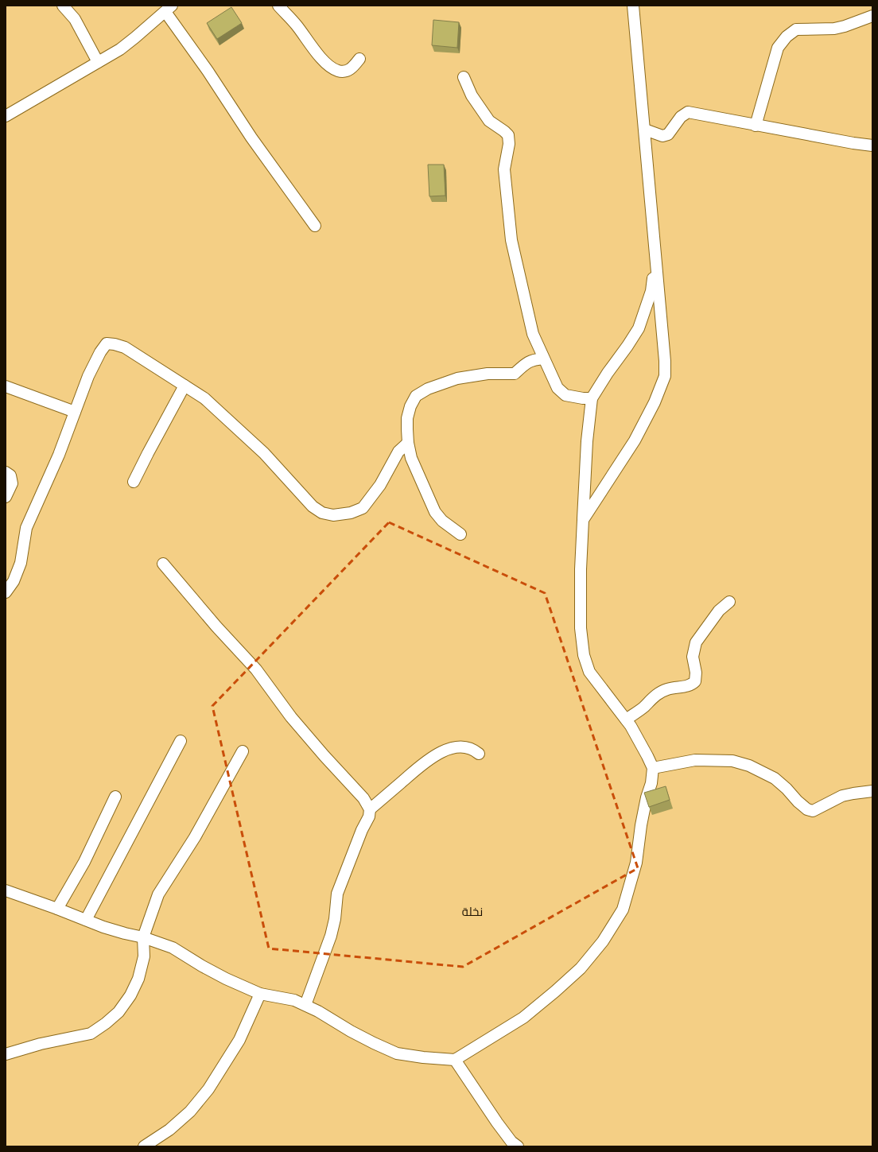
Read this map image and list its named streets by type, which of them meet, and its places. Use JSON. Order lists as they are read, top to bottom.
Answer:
{
  "districts": ["نخلة"]
}
